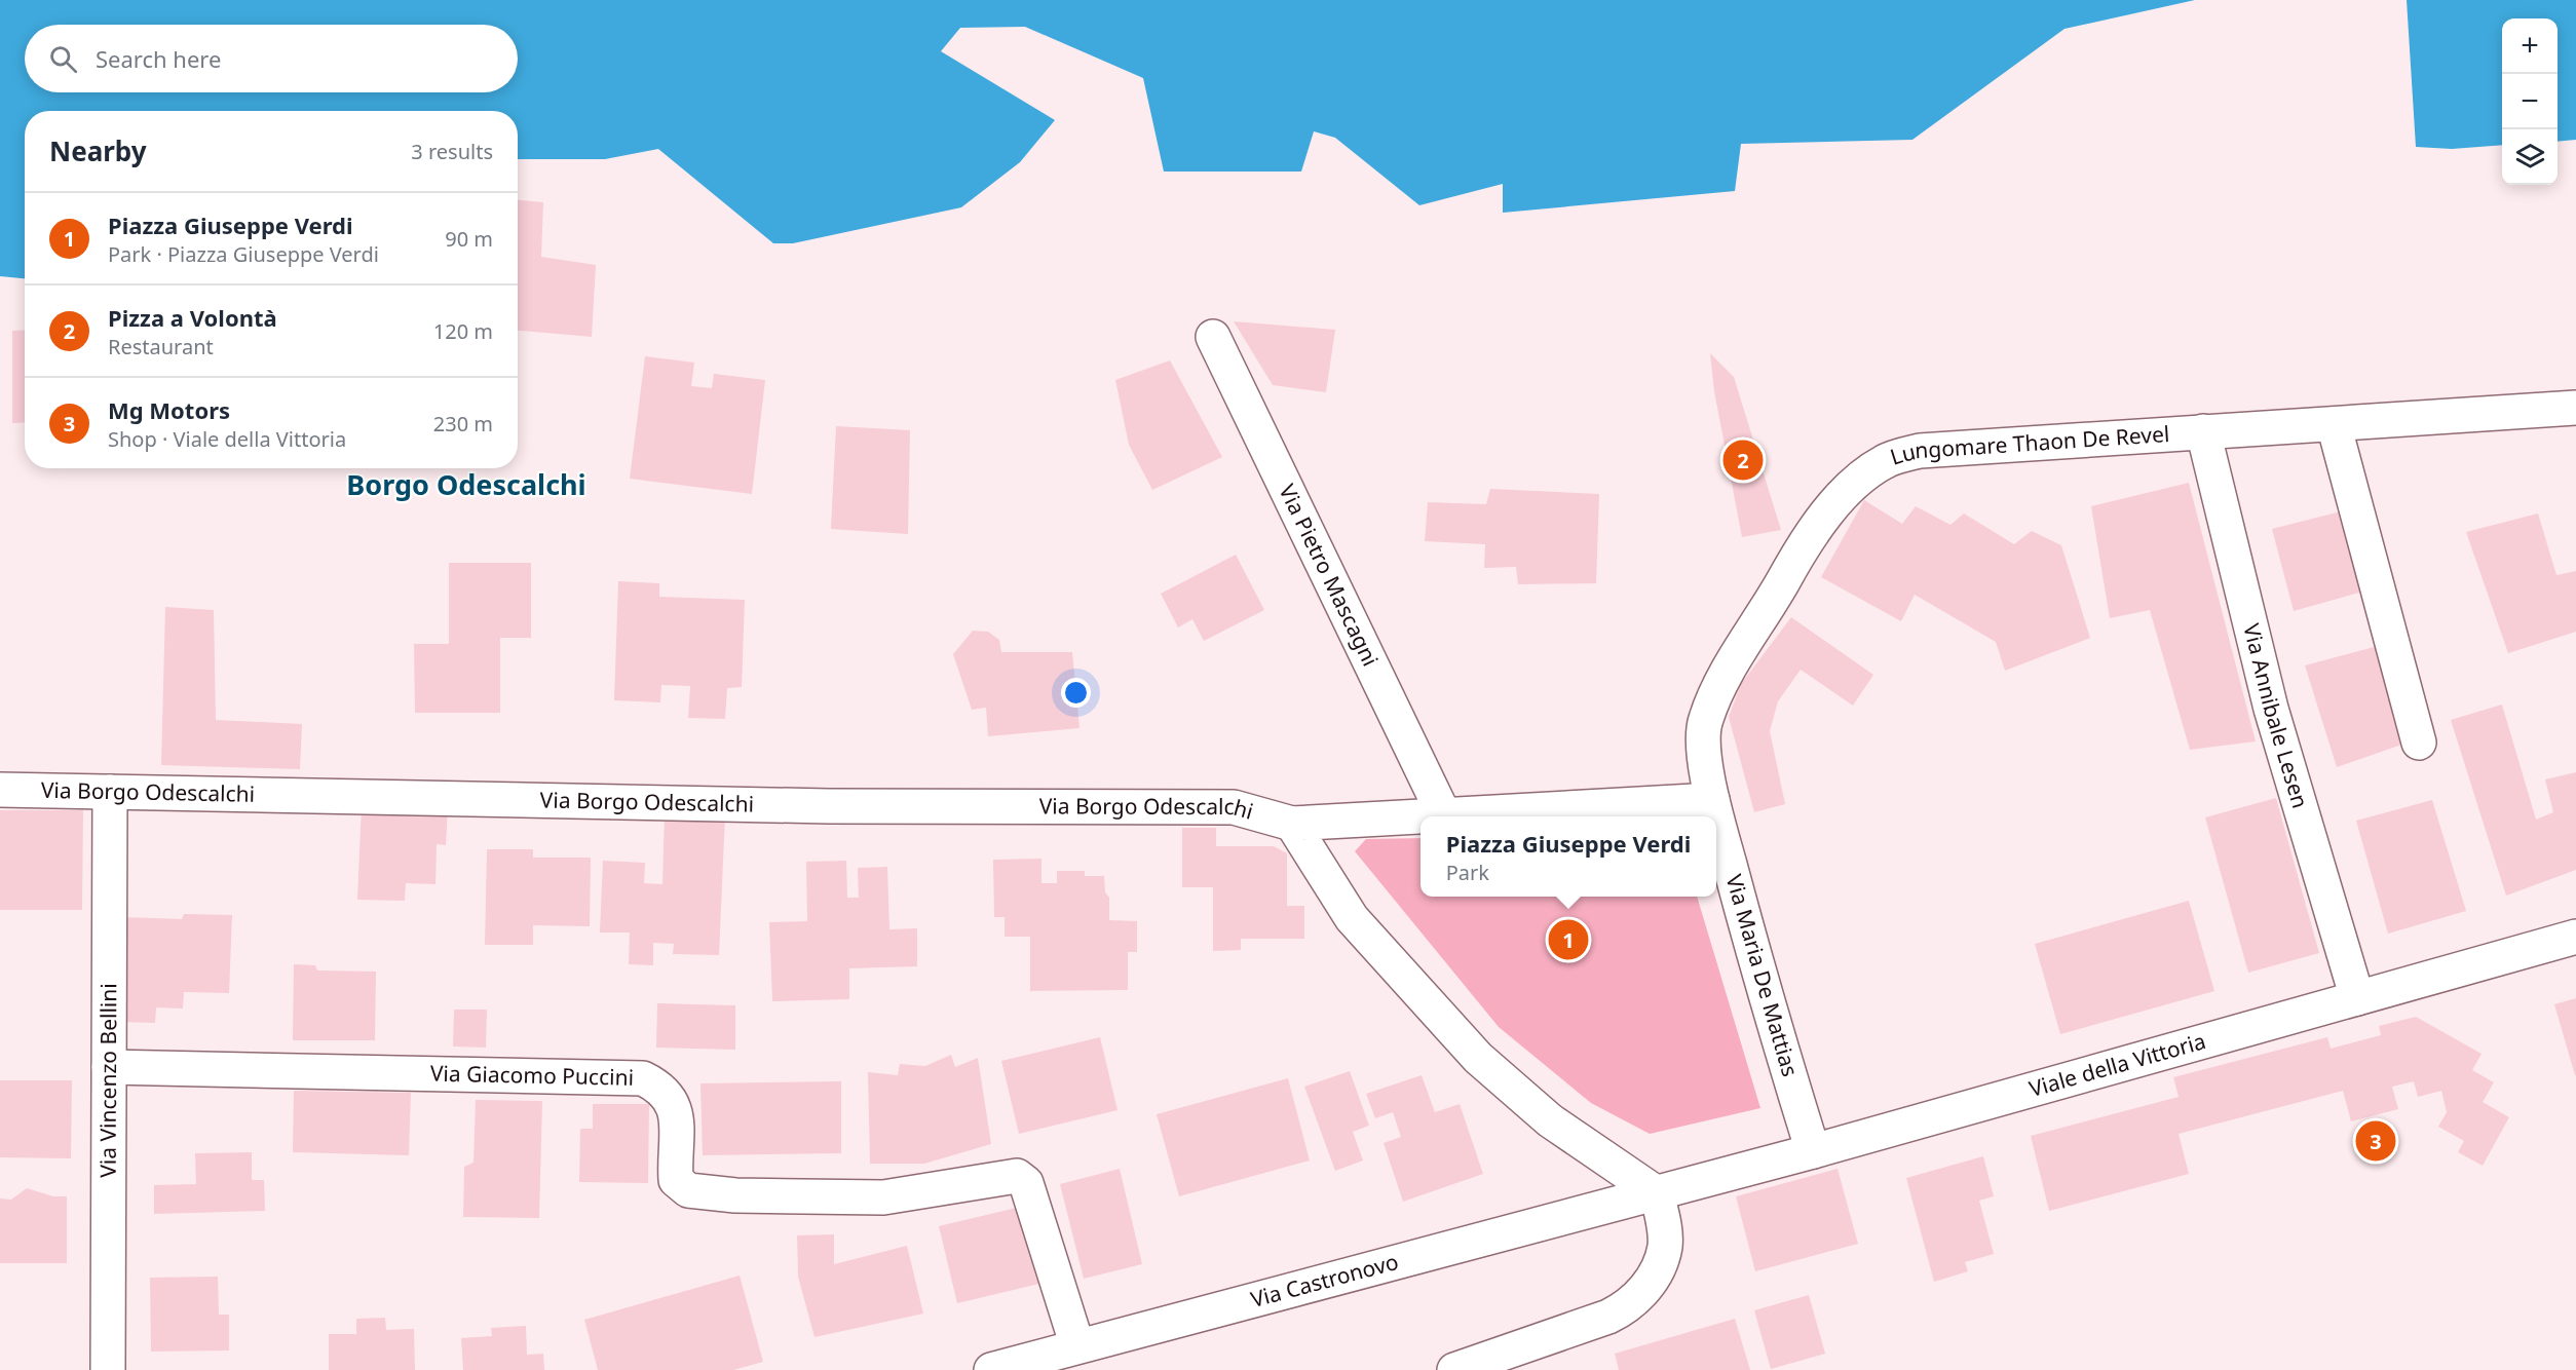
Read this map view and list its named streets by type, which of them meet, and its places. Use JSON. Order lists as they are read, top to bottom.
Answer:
{
  "streets": {
    "street": [
      "Lungomare Thaon De Revel",
      "Via Pietro Mascagni",
      "Via Annibale Lesen",
      "Via Borgo Odescalchi",
      "Via Maria De Mattias",
      "Viale della Vittoria",
      "Via Giacomo Puccini",
      "Via Vincenzo Bellini",
      "Via Castronovo"
    ]
  },
  "crossings": [
    ["Lungomare Thaon De Revel", "Via Annibale Lesen"],
    ["Lungomare Thaon De Revel", "Via Borgo Odescalchi"],
    ["Lungomare Thaon De Revel", "Via Maria De Mattias"],
    ["Via Pietro Mascagni", "Via Borgo Odescalchi"],
    ["Via Annibale Lesen", "Viale della Vittoria"],
    ["Via Borgo Odescalchi", "Via Maria De Mattias"],
    ["Via Borgo Odescalchi", "Via Vincenzo Bellini"],
    ["Via Maria De Mattias", "Viale della Vittoria"],
    ["Viale della Vittoria", "Via Castronovo"],
    ["Via Giacomo Puccini", "Via Vincenzo Bellini"],
    ["Via Giacomo Puccini", "Via Castronovo"]
  ],
  "districts": ["Borgo Odescalchi"],
  "page": {
    "map_buttons": ["+", "−"],
    "search": "Search here",
    "heading": ["Nearby", "3 results"],
    "list": [
      {
        "mark": "1",
        "name": "Piazza Giuseppe Verdi",
        "note": "Park · Piazza Giuseppe Verdi",
        "value": "90 m"
      },
      {
        "mark": "2",
        "name": "Pizza a Volontà",
        "note": "Restaurant",
        "value": "120 m"
      },
      {
        "mark": "3",
        "name": "Mg Motors",
        "note": "Shop · Viale della Vittoria",
        "value": "230 m"
      }
    ],
    "pins": ["2", "1", "3"],
    "popup": ["Piazza Giuseppe Verdi", "Park"]
  }
}
